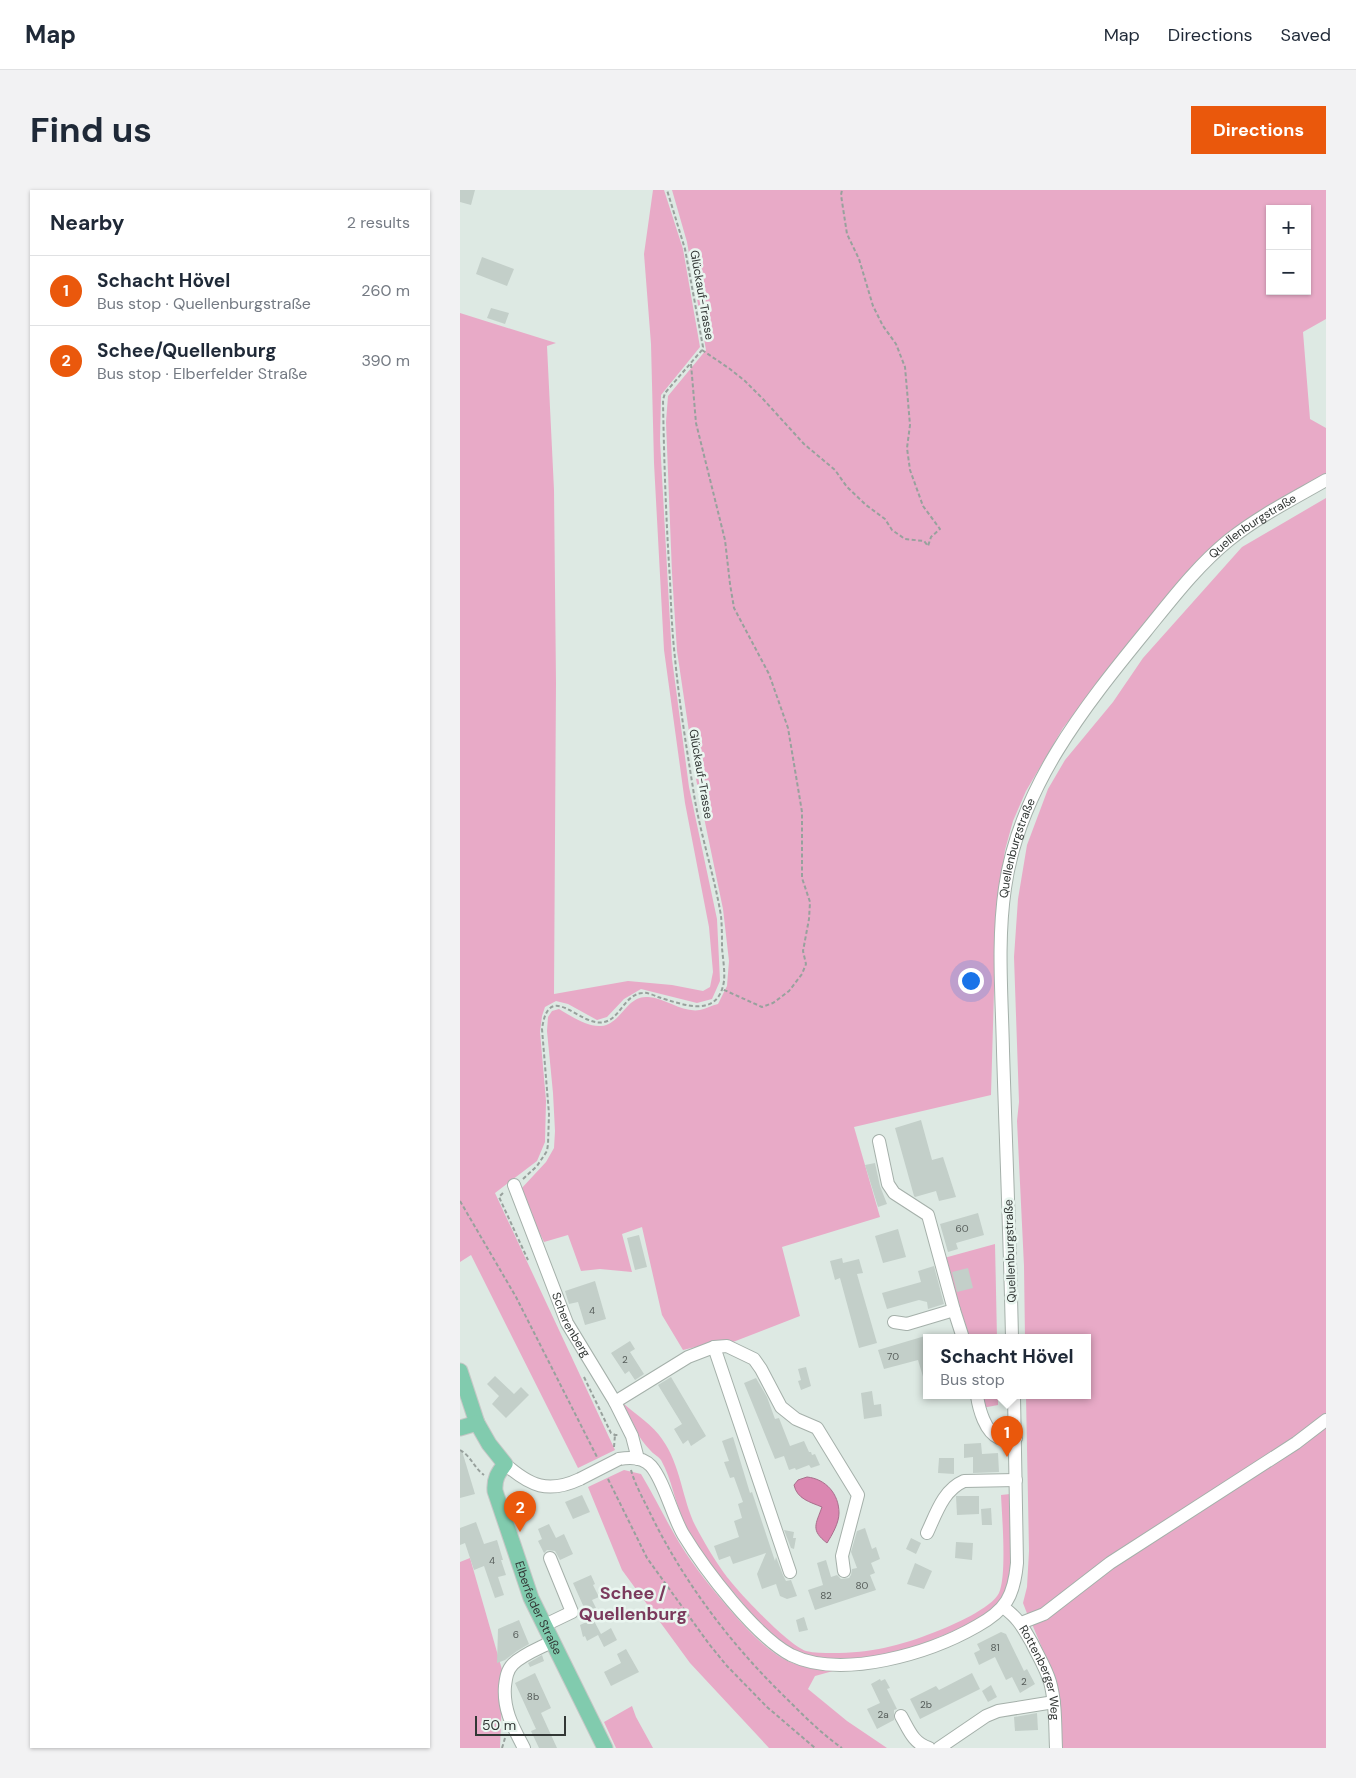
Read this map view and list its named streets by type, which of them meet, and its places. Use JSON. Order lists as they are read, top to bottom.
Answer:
{
  "streets": {
    "main road": ["Elberfelder Straße"],
    "street": ["Quellenburgstraße", "Scherenberg", "Rottenberger Weg"],
    "path": ["Glückauf-Trasse"]
  },
  "districts": ["Schee / Quellenburg"],
  "house_numbers": [
    "60",
    "4",
    "70",
    "2",
    "4",
    "80",
    "82",
    "6",
    "81",
    "2",
    "8b",
    "2b",
    "2a"
  ],
  "scale_bar": "50 m",
  "page": {
    "header": "Map",
    "nav": ["Map", "Directions", "Saved"],
    "buttons": "Directions",
    "title": "Find us",
    "heading": ["Nearby", "2 results"],
    "map_buttons": ["+", "−"],
    "list": [
      {
        "mark": "1",
        "name": "Schacht Hövel",
        "note": "Bus stop · Quellenburgstraße",
        "value": "260 m"
      },
      {
        "mark": "2",
        "name": "Schee/Quellenburg",
        "note": "Bus stop · Elberfelder Straße",
        "value": "390 m"
      }
    ],
    "popup": ["Schacht Hövel", "Bus stop"],
    "pins": ["1", "2"],
    "scale": "50 m"
  }
}
